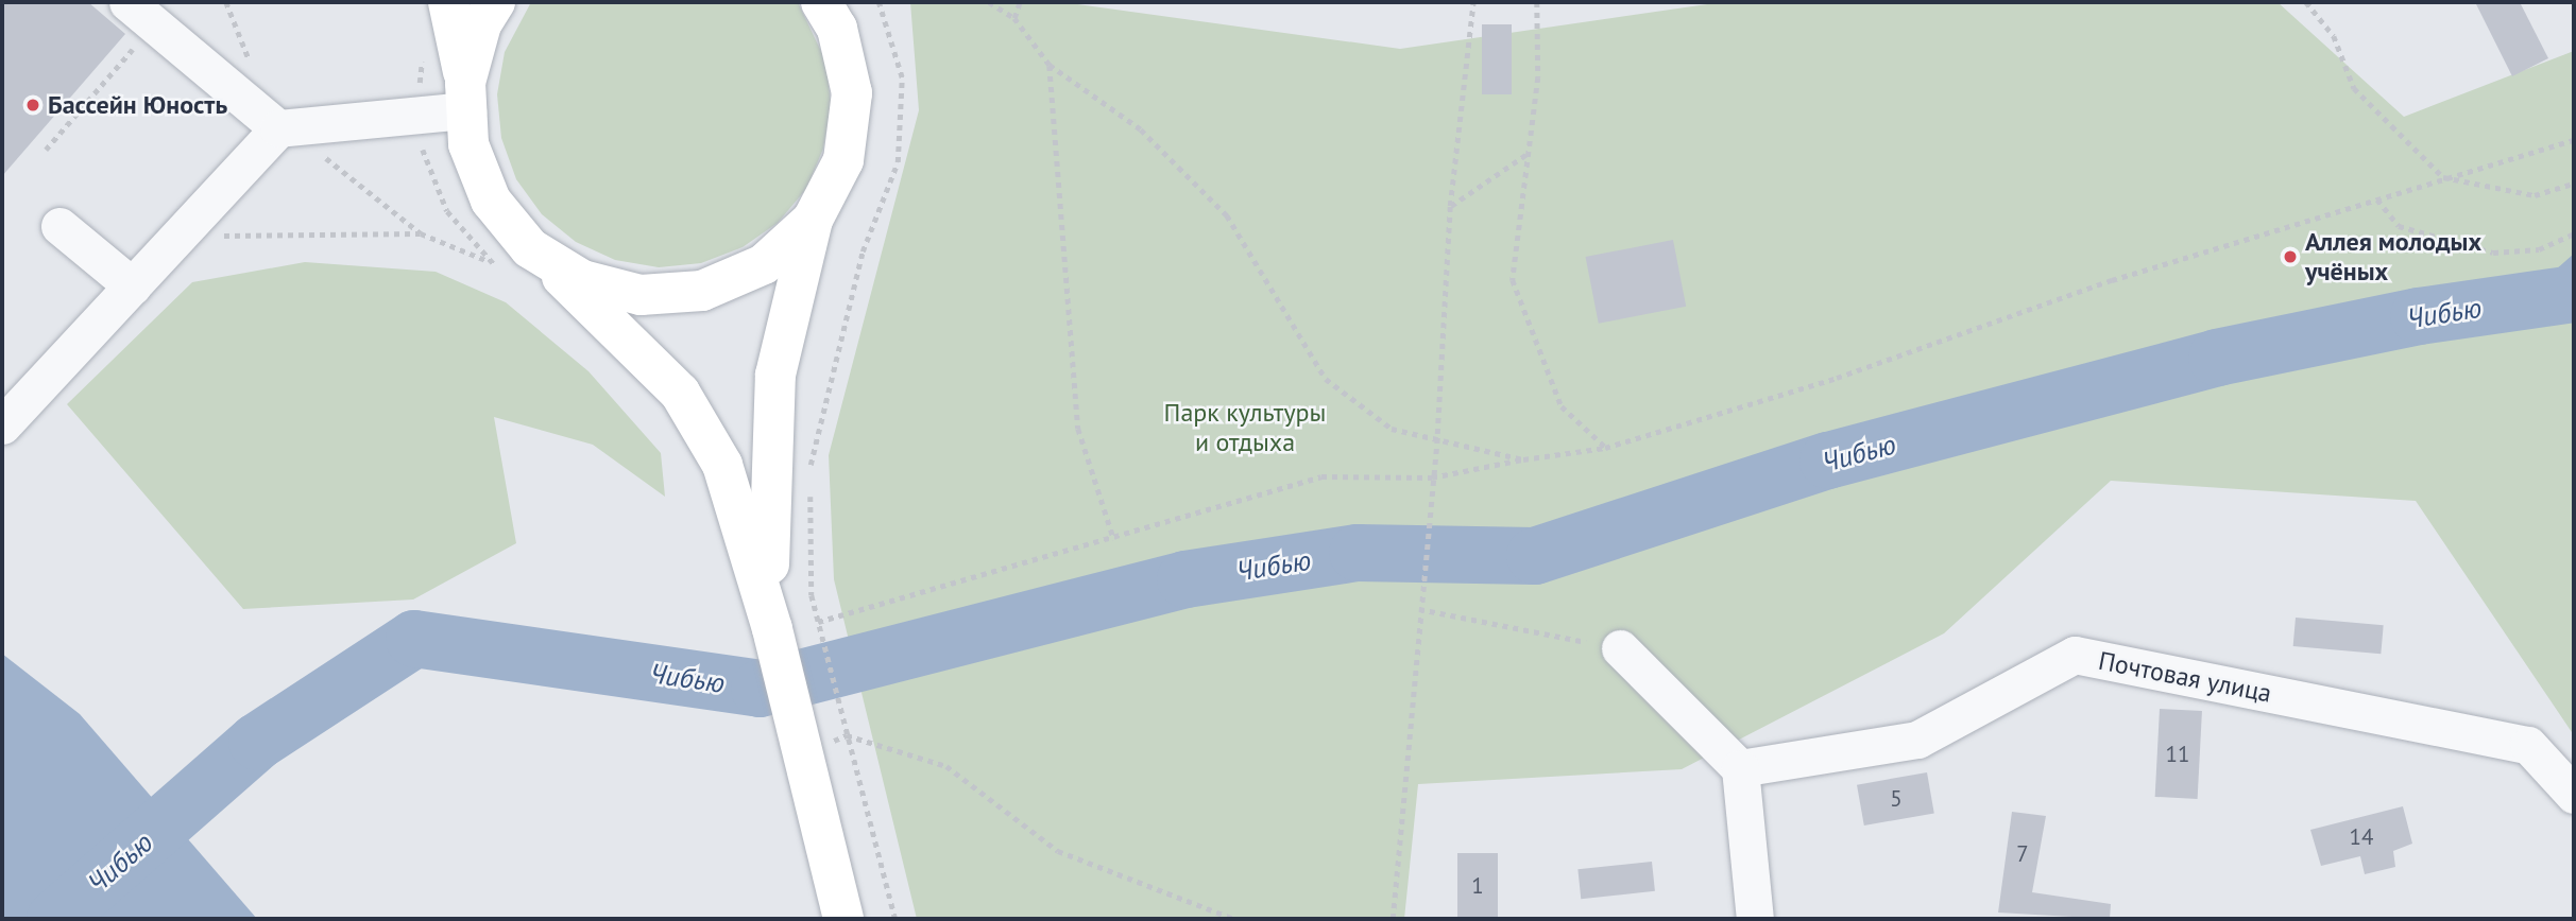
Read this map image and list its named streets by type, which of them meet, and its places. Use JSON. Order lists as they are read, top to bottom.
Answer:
{
  "streets": {
    "street": ["Почтовая улица"]
  },
  "water": ["Чибью"],
  "parks": ["Парк культуры и отдыха"],
  "places": ["Бассейн Юность", "Аллея молодых учёных"],
  "house_numbers": [
    "11",
    "5",
    "14",
    "7",
    "1"
  ]
}
